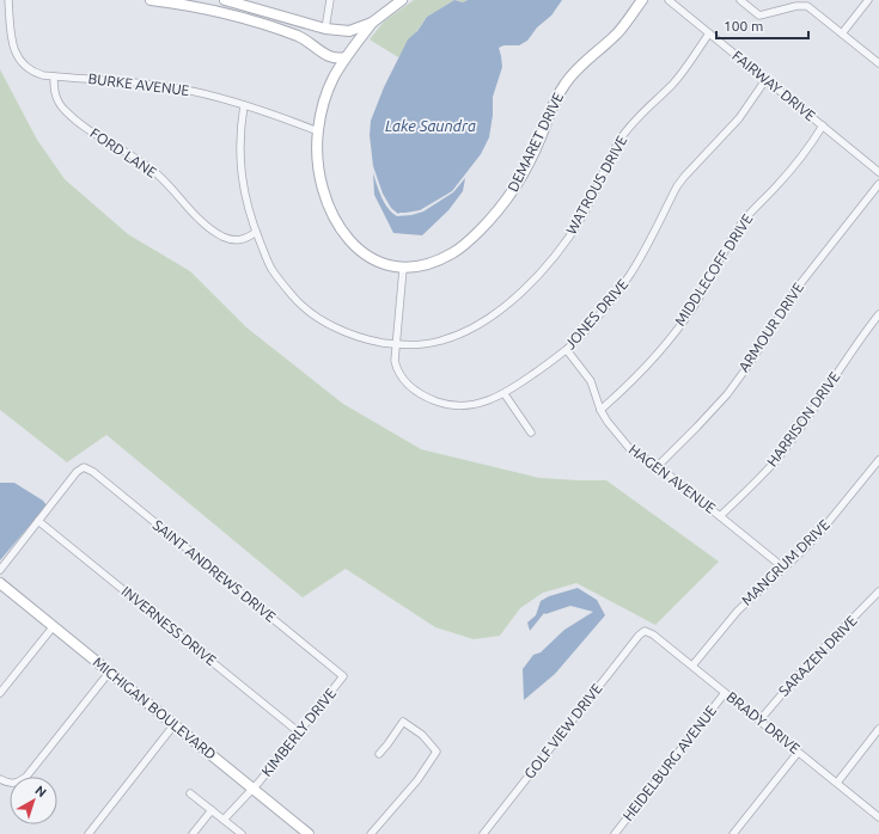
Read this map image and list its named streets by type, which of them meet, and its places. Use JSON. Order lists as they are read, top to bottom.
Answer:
{
  "streets": {
    "street": [
      "BURKE AVENUE",
      "FAIRWAY DRIVE",
      "DEMARET DRIVE",
      "FORD LANE",
      "WATROUS DRIVE",
      "MIDDLECOFF DRIVE",
      "JONES DRIVE",
      "ARMOUR DRIVE",
      "HARRISON DRIVE",
      "HAGEN AVENUE",
      "MANGRUM DRIVE",
      "SAINT ANDREWS DRIVE",
      "INVERNESS DRIVE",
      "SARAZEN DRIVE",
      "MICHIGAN BOULEVARD",
      "BRADY DRIVE",
      "GOLF VIEW DRIVE",
      "KIMBERLY DRIVE",
      "HEIDELBURG AVENUE"
    ]
  },
  "crossings": [
    ["BURKE AVENUE", "DEMARET DRIVE"],
    ["BURKE AVENUE", "FORD LANE"],
    ["BURKE AVENUE", "WATROUS DRIVE"],
    ["FAIRWAY DRIVE", "WATROUS DRIVE"],
    ["FAIRWAY DRIVE", "MIDDLECOFF DRIVE"],
    ["FAIRWAY DRIVE", "JONES DRIVE"],
    ["DEMARET DRIVE", "JONES DRIVE"],
    ["FORD LANE", "WATROUS DRIVE"],
    ["WATROUS DRIVE", "JONES DRIVE"],
    ["MIDDLECOFF DRIVE", "HAGEN AVENUE"],
    ["JONES DRIVE", "HAGEN AVENUE"],
    ["ARMOUR DRIVE", "HAGEN AVENUE"],
    ["HARRISON DRIVE", "HAGEN AVENUE"],
    ["HAGEN AVENUE", "MANGRUM DRIVE"],
    ["MANGRUM DRIVE", "BRADY DRIVE"],
    ["SAINT ANDREWS DRIVE", "INVERNESS DRIVE"],
    ["SAINT ANDREWS DRIVE", "KIMBERLY DRIVE"],
    ["INVERNESS DRIVE", "KIMBERLY DRIVE"],
    ["SARAZEN DRIVE", "BRADY DRIVE"],
    ["MICHIGAN BOULEVARD", "KIMBERLY DRIVE"],
    ["BRADY DRIVE", "GOLF VIEW DRIVE"],
    ["BRADY DRIVE", "HEIDELBURG AVENUE"]
  ],
  "water": ["Lake Saundra"],
  "scale_bar": "100 m",
  "north": "top right"
}
